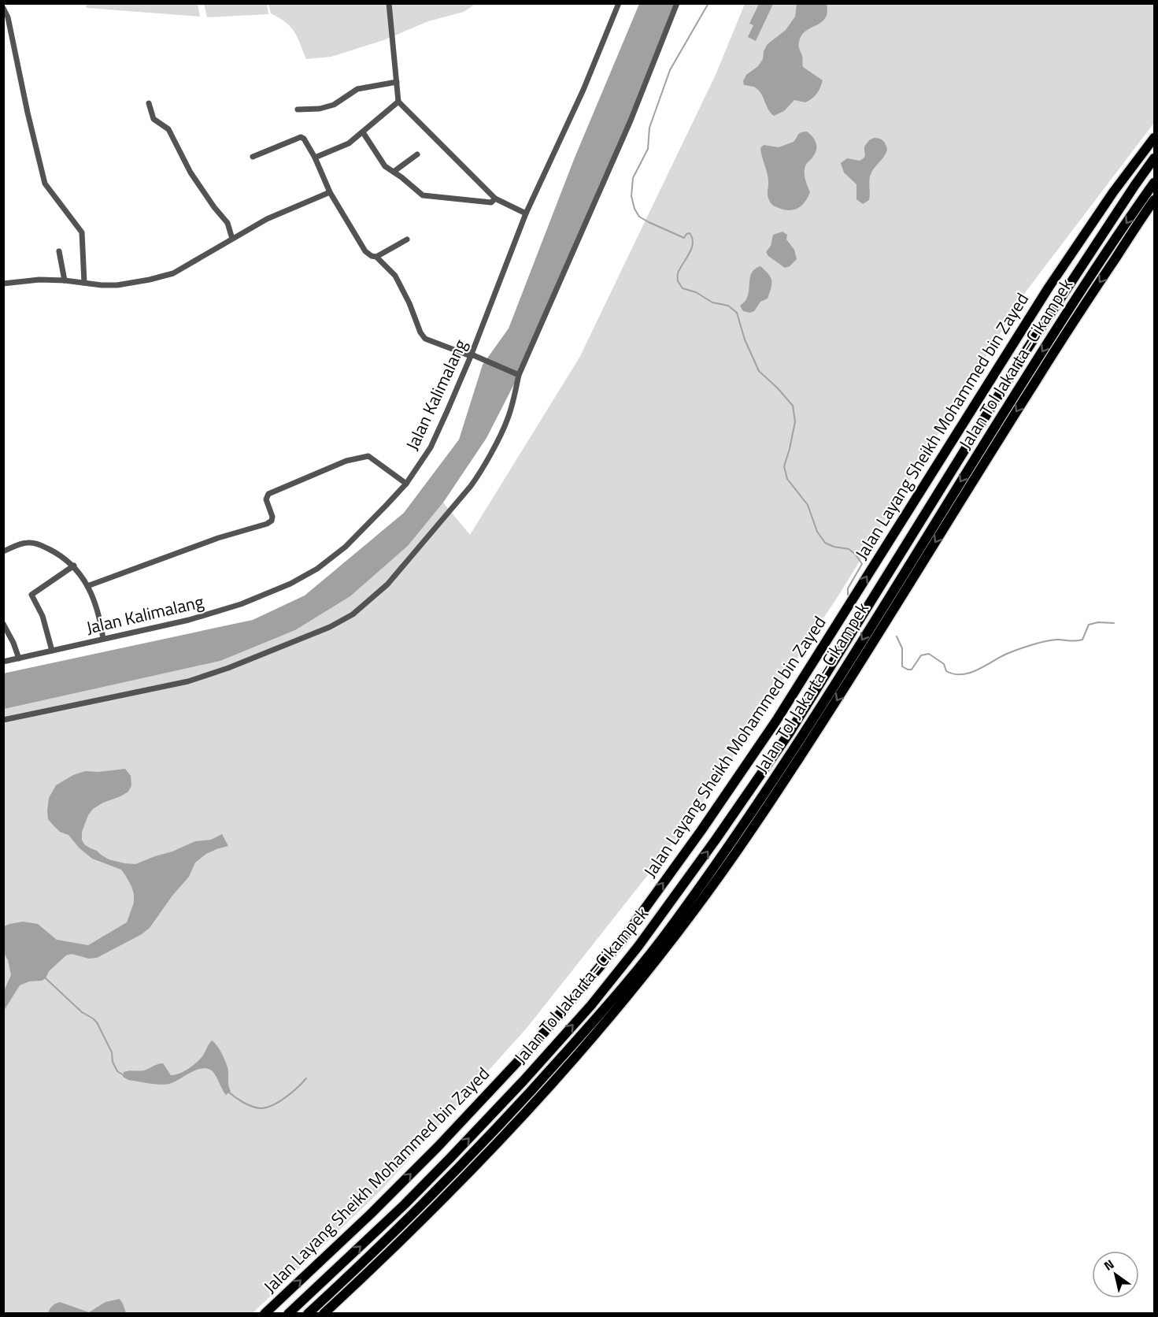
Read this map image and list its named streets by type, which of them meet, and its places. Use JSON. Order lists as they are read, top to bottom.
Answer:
{
  "streets": {
    "highway": ["Jalan Tol Jakarta–Cikampek", "Jalan Layang Sheikh Mohammed bin Zayed"],
    "street": ["Jalan Kalimalang"]
  },
  "north": "top left"
}
